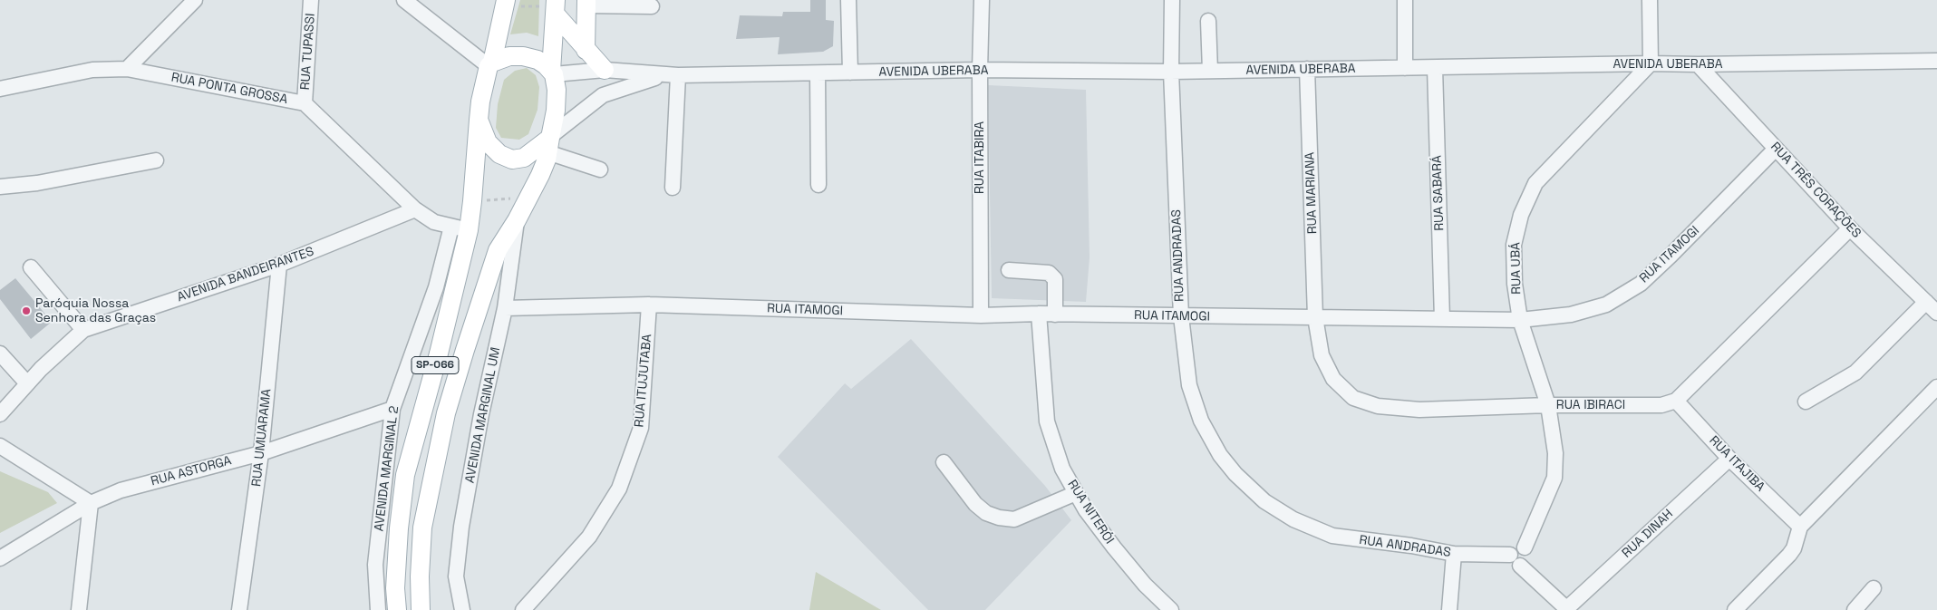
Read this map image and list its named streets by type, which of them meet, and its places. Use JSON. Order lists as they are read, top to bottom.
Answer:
{
  "streets": {
    "main road": ["SP-066"],
    "street": [
      "RUA TUPASSI",
      "AVENIDA UBERABA",
      "RUA PONTA GROSSA",
      "RUA ITABIRA",
      "RUA TRÊS CORAÇÕES",
      "RUA MARIANA",
      "RUA SABARÁ",
      "RUA ITAMOGI",
      "RUA ANDRADAS",
      "RUA UBÁ",
      "AVENIDA BANDEIRANTES",
      "RUA ITUJUTABA",
      "RUA IBIRACI",
      "AVENIDA MARGINAL UM",
      "RUA UMUARAMA",
      "RUA ITAJIBA",
      "AVENIDA MARGINAL 2",
      "RUA ASTORGA",
      "RUA NITERÓI",
      "RUA DINAH"
    ]
  },
  "crossings": [
    ["RUA TUPASSI", "RUA PONTA GROSSA"],
    ["AVENIDA UBERABA", "RUA ITABIRA"],
    ["AVENIDA UBERABA", "RUA TRÊS CORAÇÕES"],
    ["AVENIDA UBERABA", "RUA MARIANA"],
    ["AVENIDA UBERABA", "RUA SABARÁ"],
    ["AVENIDA UBERABA", "RUA ANDRADAS"],
    ["AVENIDA UBERABA", "RUA UBÁ"],
    ["AVENIDA UBERABA", "SP-066"],
    ["RUA PONTA GROSSA", "AVENIDA BANDEIRANTES"],
    ["RUA PONTA GROSSA", "SP-066"],
    ["RUA PONTA GROSSA", "AVENIDA MARGINAL 2"],
    ["RUA ITABIRA", "RUA ITAMOGI"],
    ["RUA TRÊS CORAÇÕES", "RUA ITAMOGI"],
    ["RUA MARIANA", "RUA ITAMOGI"],
    ["RUA MARIANA", "RUA IBIRACI"],
    ["RUA SABARÁ", "RUA ITAMOGI"],
    ["RUA ITAMOGI", "RUA ANDRADAS"],
    ["RUA ITAMOGI", "RUA UBÁ"],
    ["RUA ITAMOGI", "RUA ITUJUTABA"],
    ["RUA ITAMOGI", "RUA IBIRACI"],
    ["RUA ITAMOGI", "AVENIDA MARGINAL UM"],
    ["RUA ITAMOGI", "RUA NITERÓI"],
    ["RUA ANDRADAS", "RUA UBÁ"],
    ["RUA UBÁ", "RUA IBIRACI"],
    ["AVENIDA BANDEIRANTES", "RUA UMUARAMA"],
    ["SP-066", "AVENIDA MARGINAL UM"],
    ["SP-066", "AVENIDA MARGINAL 2"],
    ["RUA IBIRACI", "RUA ITAJIBA"],
    ["RUA UMUARAMA", "RUA ASTORGA"],
    ["RUA ITAJIBA", "RUA DINAH"],
    ["AVENIDA MARGINAL 2", "RUA ASTORGA"]
  ],
  "places": ["Paróquia Nossa Senhora das Graças"]
}
